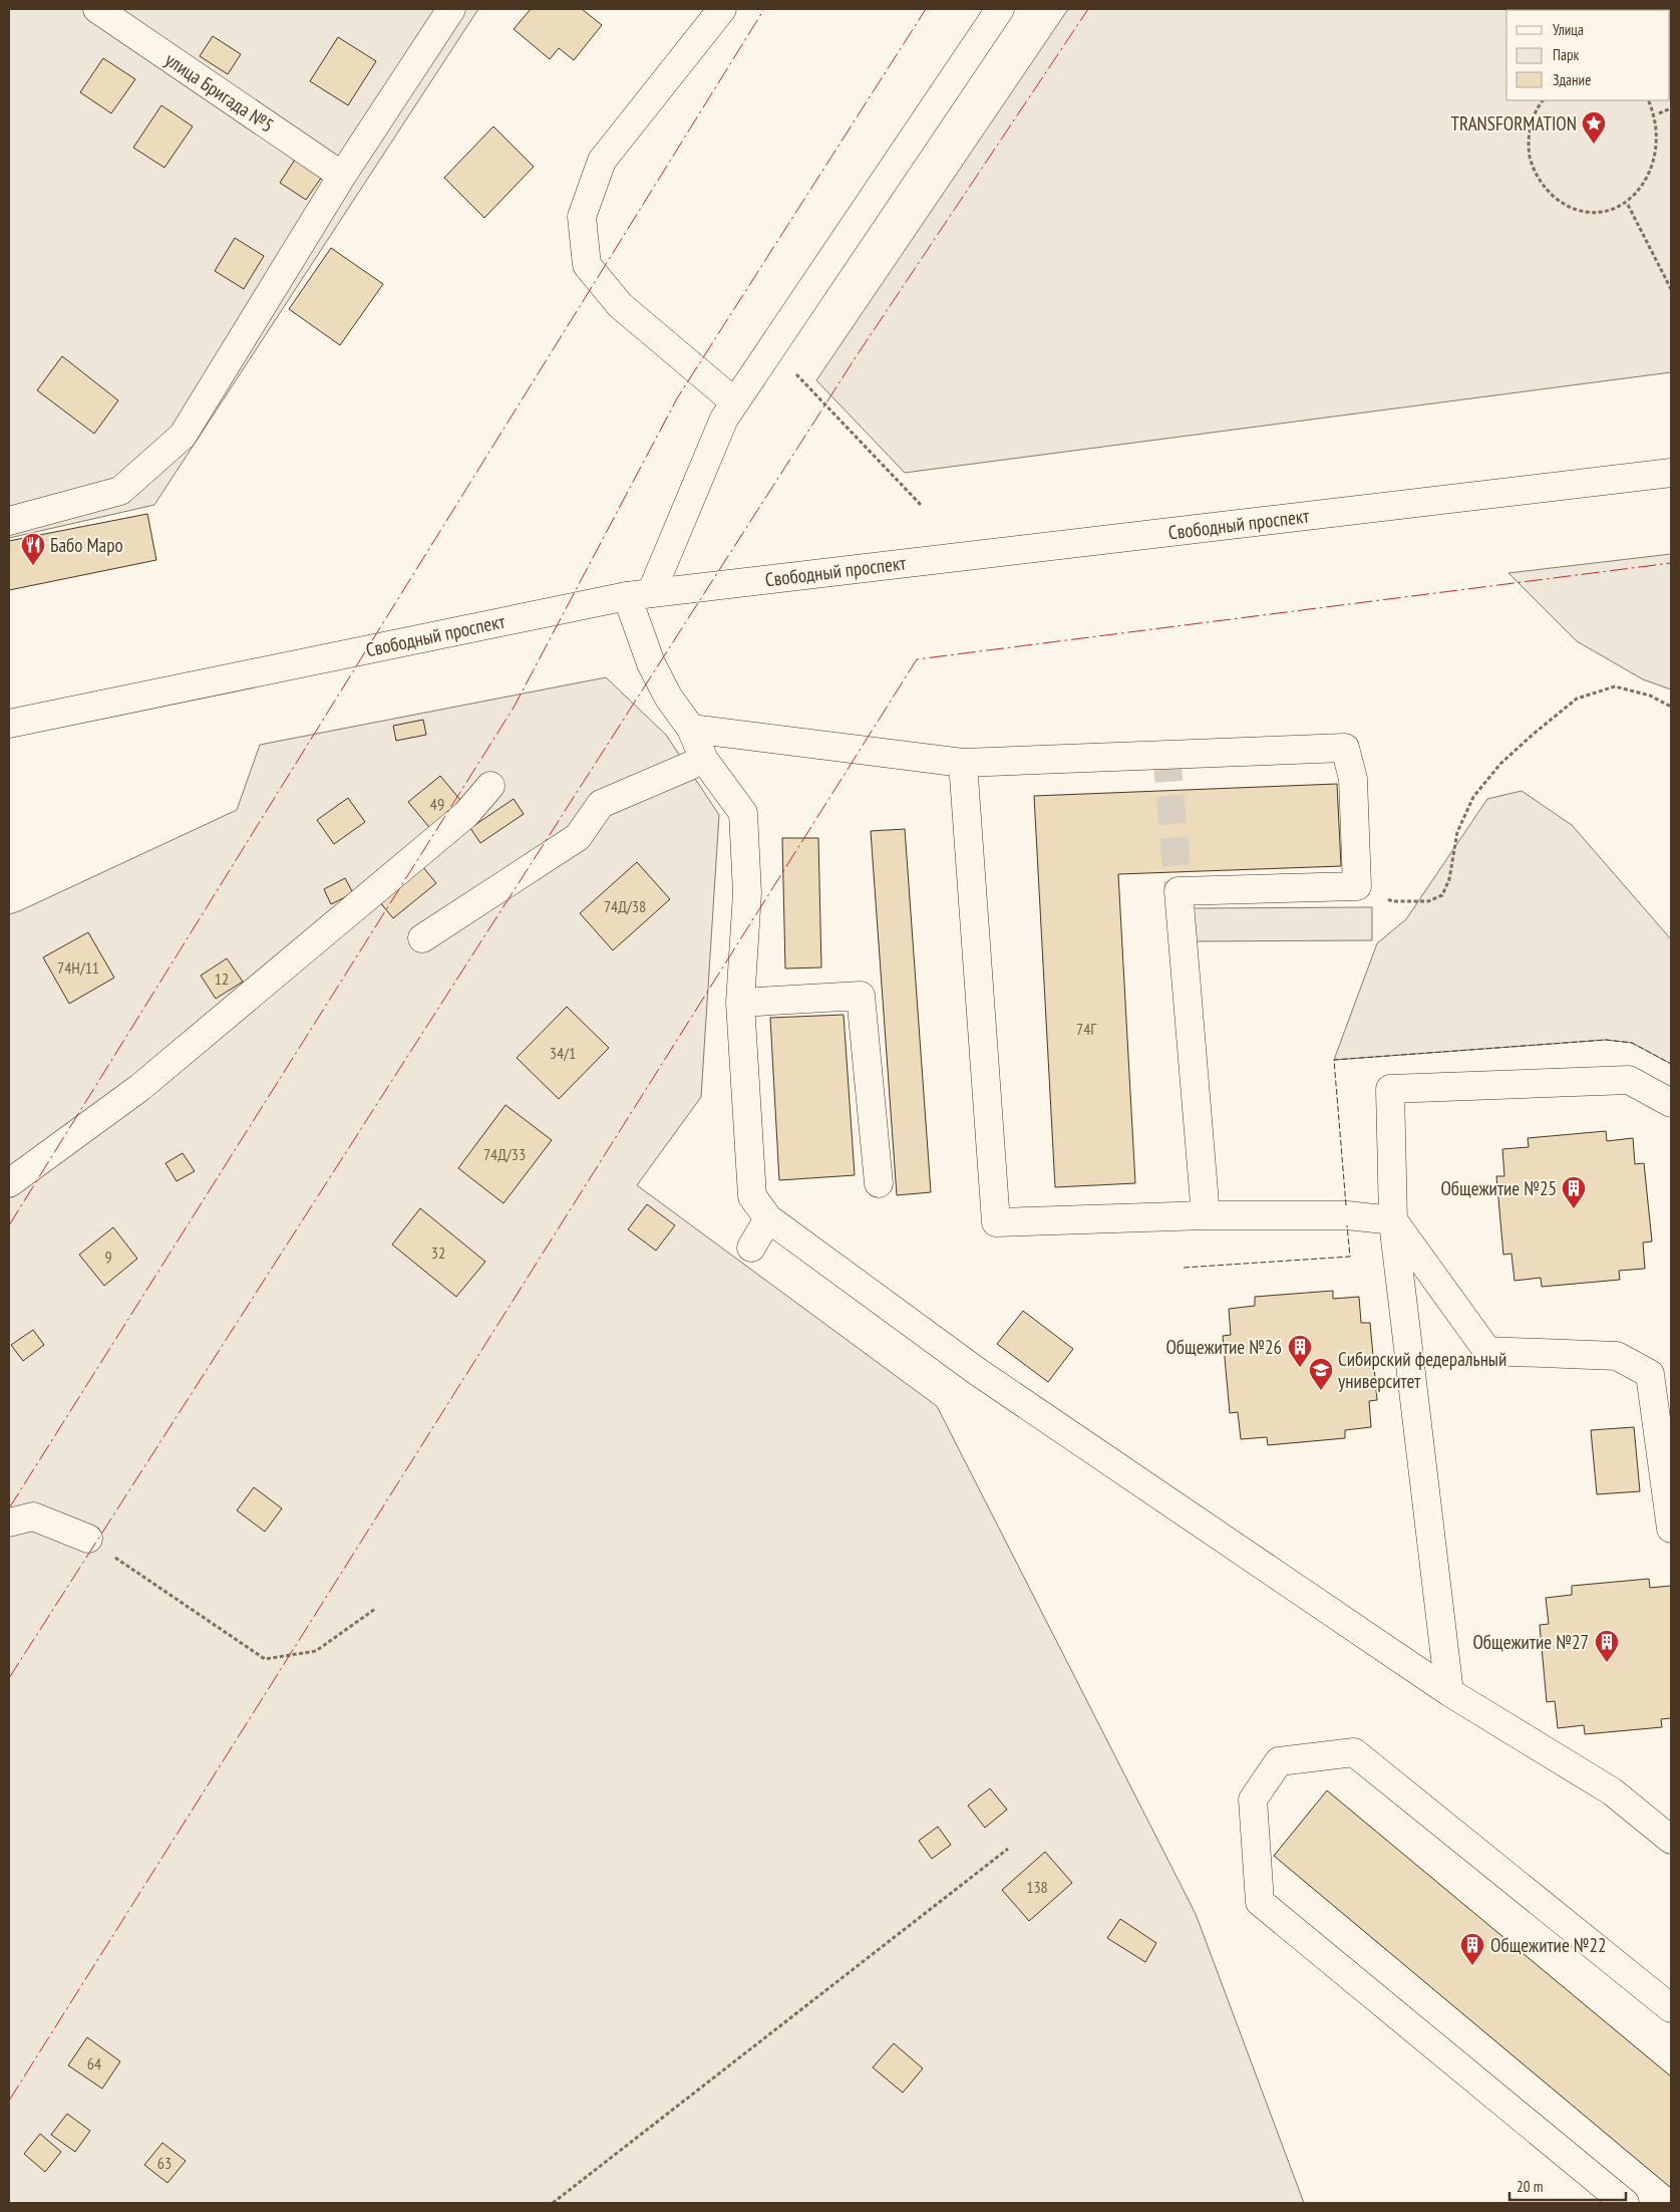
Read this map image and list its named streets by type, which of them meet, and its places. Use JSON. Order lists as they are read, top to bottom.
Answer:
{
  "streets": {
    "main road": ["улица Бригада №5", "Свободный проспект"]
  },
  "places": {
    "place": ["TRANSFORMATION"],
    "restaurant": ["Бабо Маро"],
    "building": [
      "Общежитие №25",
      "Общежитие №26",
      "Общежитие №27",
      "Общежитие №22"
    ],
    "school or university": ["Сибирский федеральный университет"]
  },
  "house_numbers": [
    "49",
    "74Д/38",
    "74Н/11",
    "12",
    "74Г",
    "34/1",
    "74Д/33",
    "32",
    "9",
    "138",
    "64",
    "63"
  ],
  "legend": ["Улица", "Парк", "Здание"],
  "scale_bar": "20 m"
}
